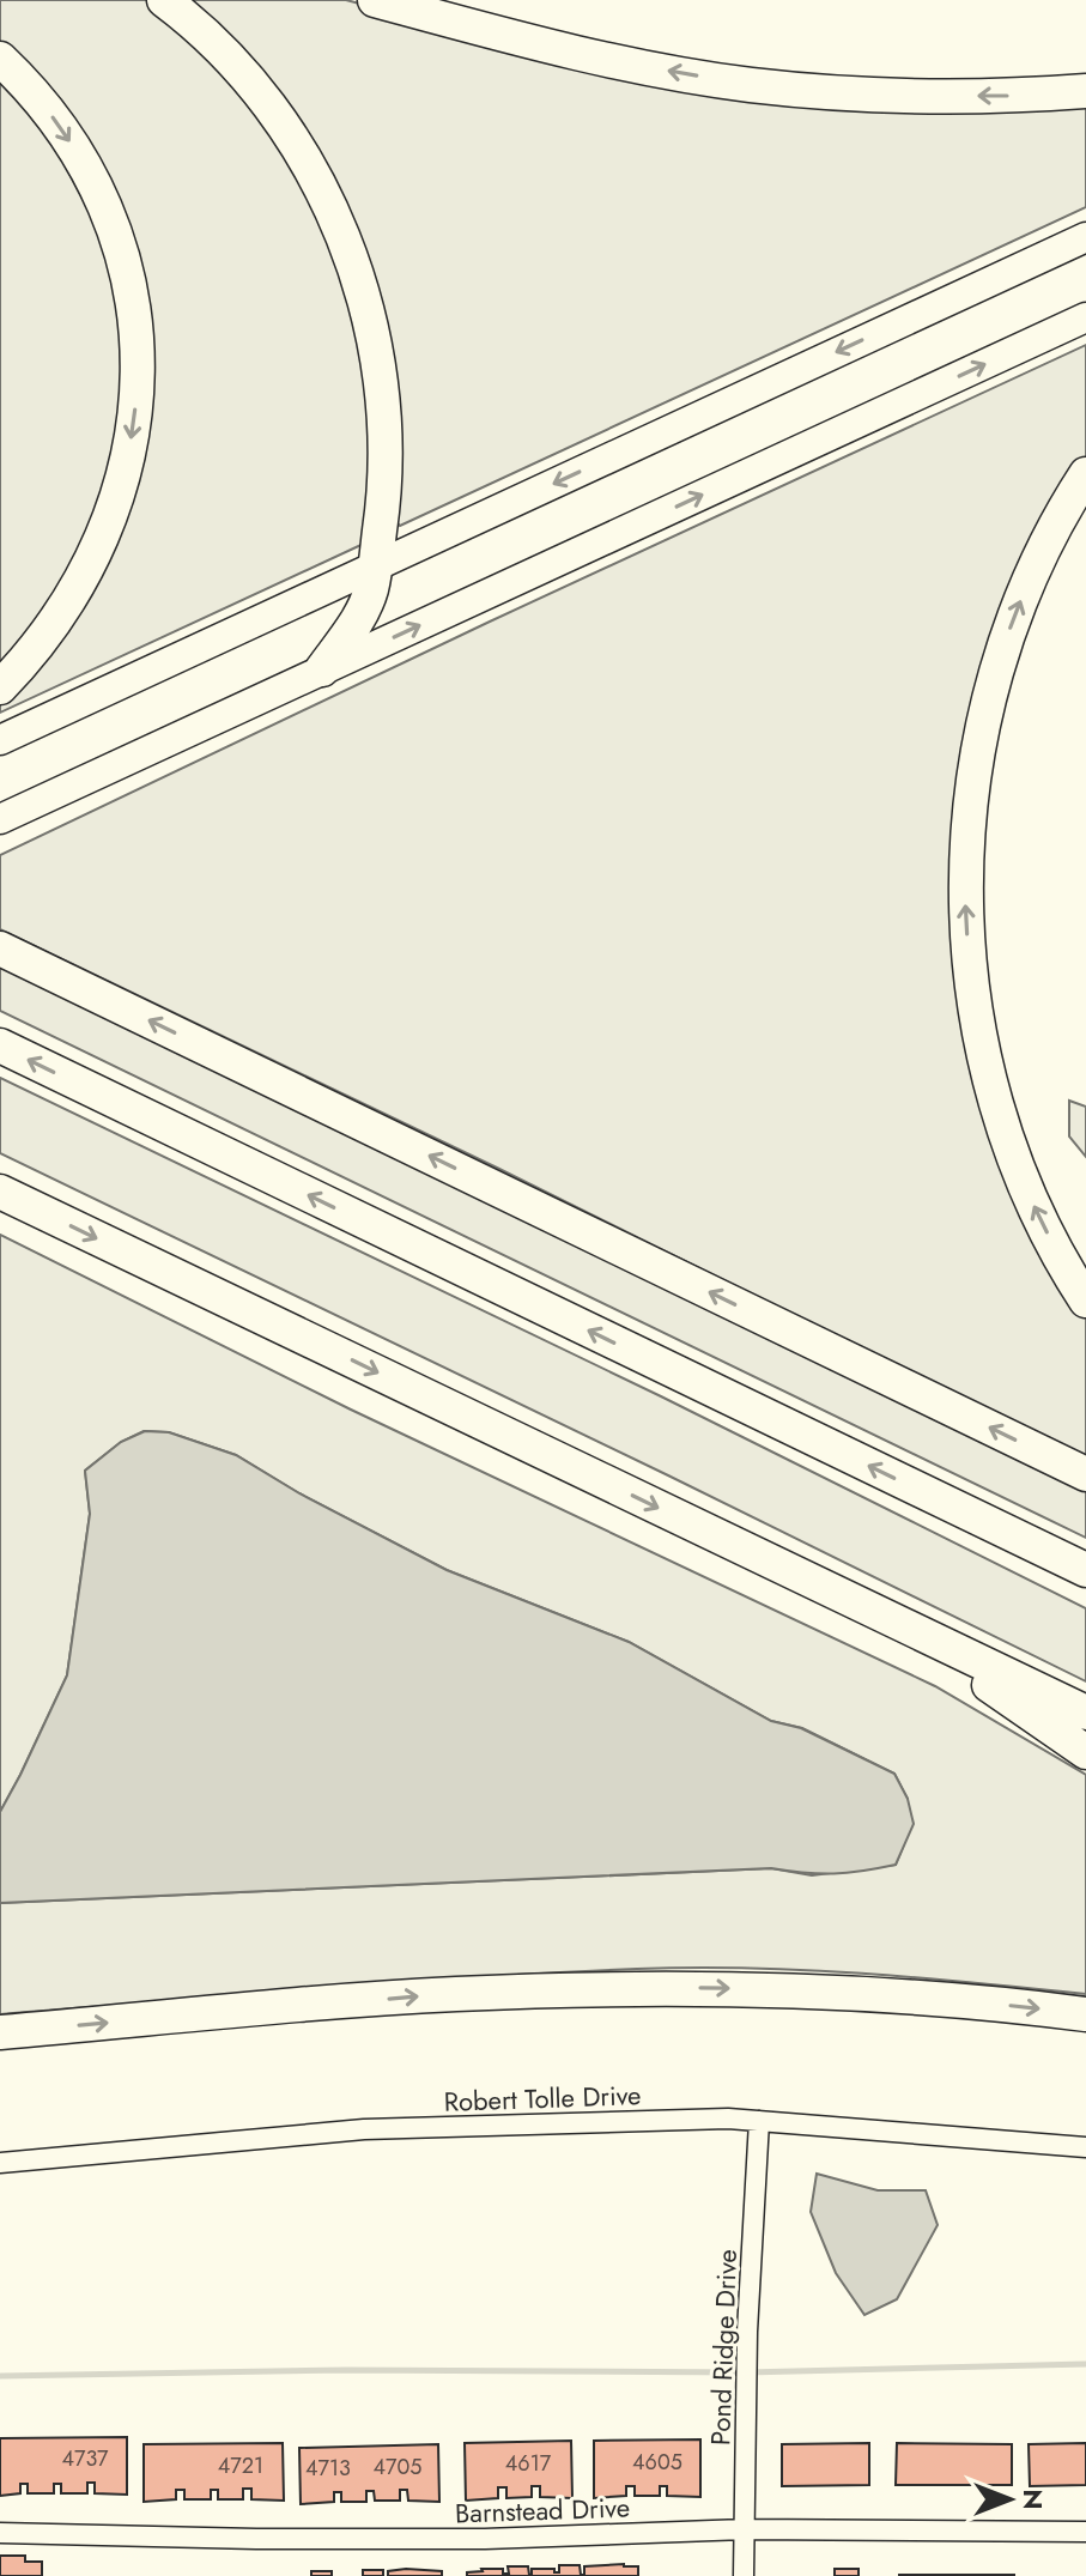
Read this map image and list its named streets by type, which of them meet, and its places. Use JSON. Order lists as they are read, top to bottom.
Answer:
{
  "streets": {
    "street": ["Robert Tolle Drive", "Pond Ridge Drive", "Barnstead Drive"]
  },
  "crossings": [
    ["Robert Tolle Drive", "Pond Ridge Drive"],
    ["Pond Ridge Drive", "Barnstead Drive"]
  ],
  "house_numbers": [
    "4737",
    "4605",
    "4617",
    "4721",
    "4705",
    "4713"
  ],
  "north": "right"
}
